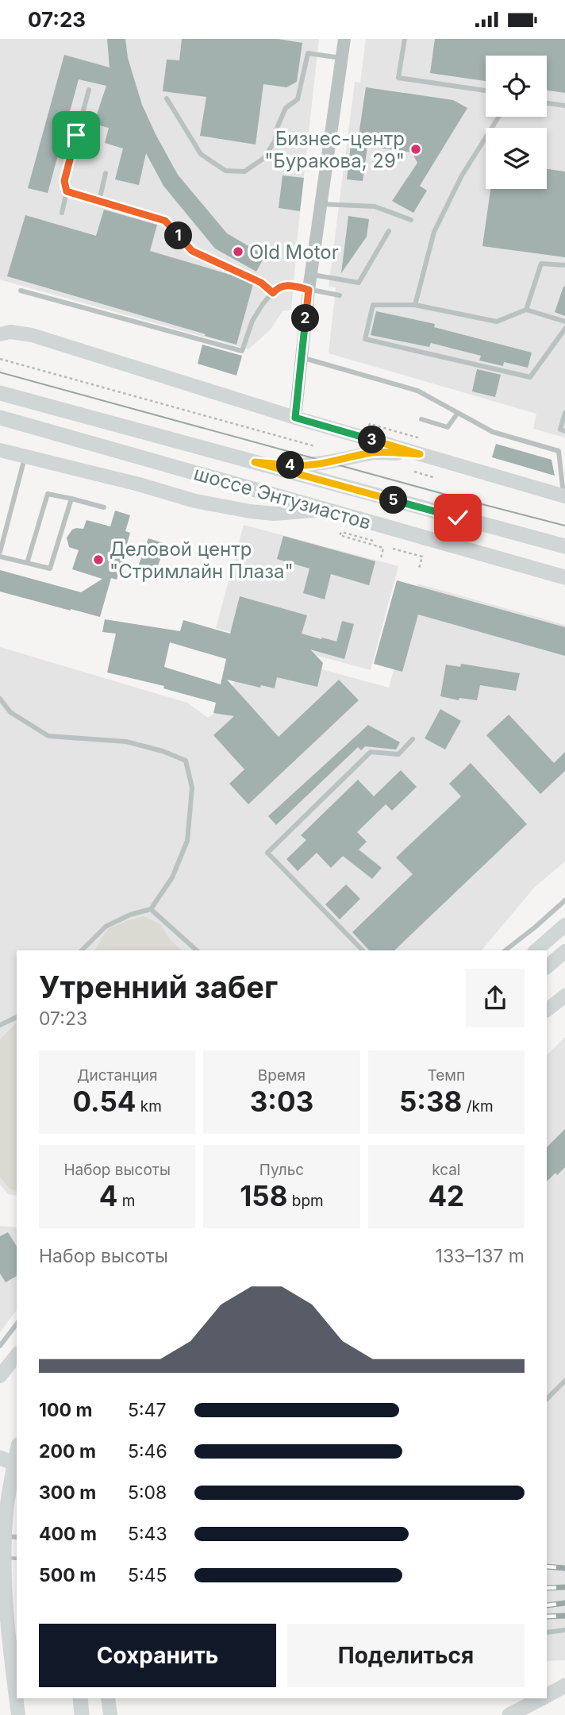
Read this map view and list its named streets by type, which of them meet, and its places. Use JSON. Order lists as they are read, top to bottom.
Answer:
{
  "streets": {
    "main road": ["шоссе Энтузиастов"]
  },
  "places": ["Бизнес-центр \"Буракова, 29\"", "Old Motor", "Деловой центр \"Стримлайн Плаза\""],
  "page": {
    "status": "07:23",
    "pins": [
      "1",
      "2",
      "3",
      "4",
      "5"
    ],
    "heading": ["Утренний забег", "07:23"],
    "stats": [
      ["Дистанция", "0.54 km"],
      ["Время", "3:03"],
      ["Темп", "5:38 /km"],
      ["Набор высоты", "4 m"],
      ["Пульс", "158 bpm"],
      ["kcal", "42"]
    ],
    "chart": ["Набор высоты", "133–137 m"],
    "list": [
      {
        "name": "100 m",
        "note": "5:47"
      },
      {
        "name": "200 m",
        "note": "5:46"
      },
      {
        "name": "300 m",
        "note": "5:08"
      },
      {
        "name": "400 m",
        "note": "5:43"
      },
      {
        "name": "500 m",
        "note": "5:45"
      }
    ],
    "buttons": ["Сохранить", "Поделиться"]
  }
}
